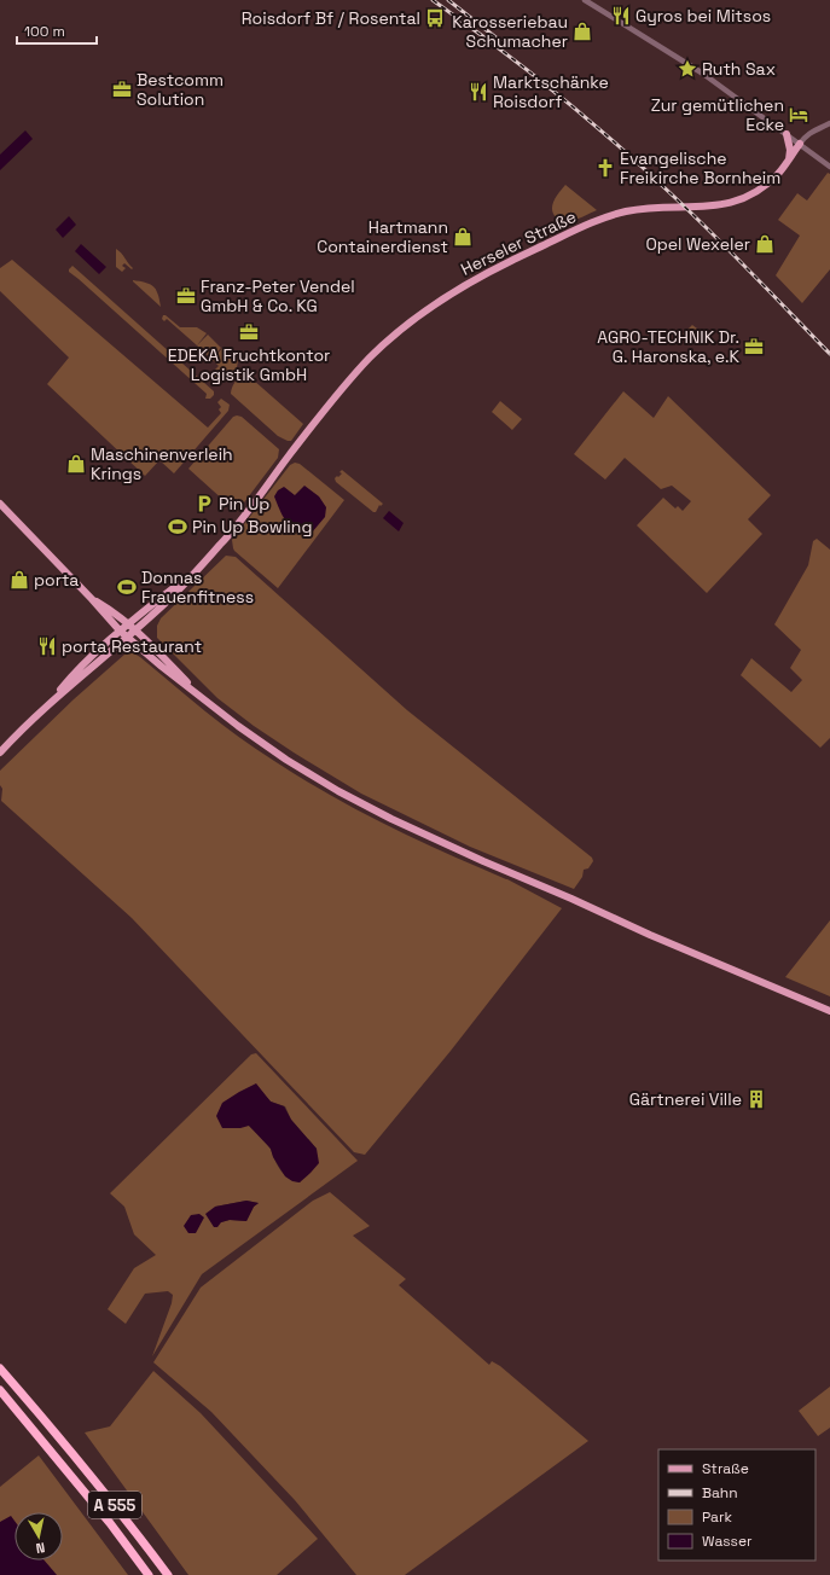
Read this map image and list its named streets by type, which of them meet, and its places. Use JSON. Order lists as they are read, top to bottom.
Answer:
{
  "streets": {
    "highway": ["A 555"],
    "main road": ["Herseler Straße"]
  },
  "places": {
    "restaurant": ["Gyros bei Mitsos", "Marktschänke Roisdorf", "porta Restaurant"],
    "bus stop": ["Roisdorf Bf / Rosental"],
    "shop": [
      "Karosseriebau Schumacher",
      "Hartmann Containerdienst",
      "Opel Wexeler",
      "Maschinenverleih Krings",
      "porta"
    ],
    "place": ["Ruth Sax"],
    "office": [
      "Bestcomm Solution",
      "Franz-Peter Vendel GmbH & Co. KG",
      "EDEKA Fruchtkontor Logistik GmbH",
      "AGRO-TECHNIK Dr. G. Haronska, e.K"
    ],
    "hotel": ["Zur gemütlichen Ecke"],
    "church": ["Evangelische Freikirche Bornheim"],
    "parking": ["Pin Up"],
    "sports": ["Pin Up Bowling", "Donnas Frauenfitness"],
    "building": ["Gärtnerei Ville"]
  },
  "legend": [
    "Straße",
    "Bahn",
    "Park",
    "Wasser"
  ],
  "scale_bar": "100 m",
  "north": "bottom"
}
